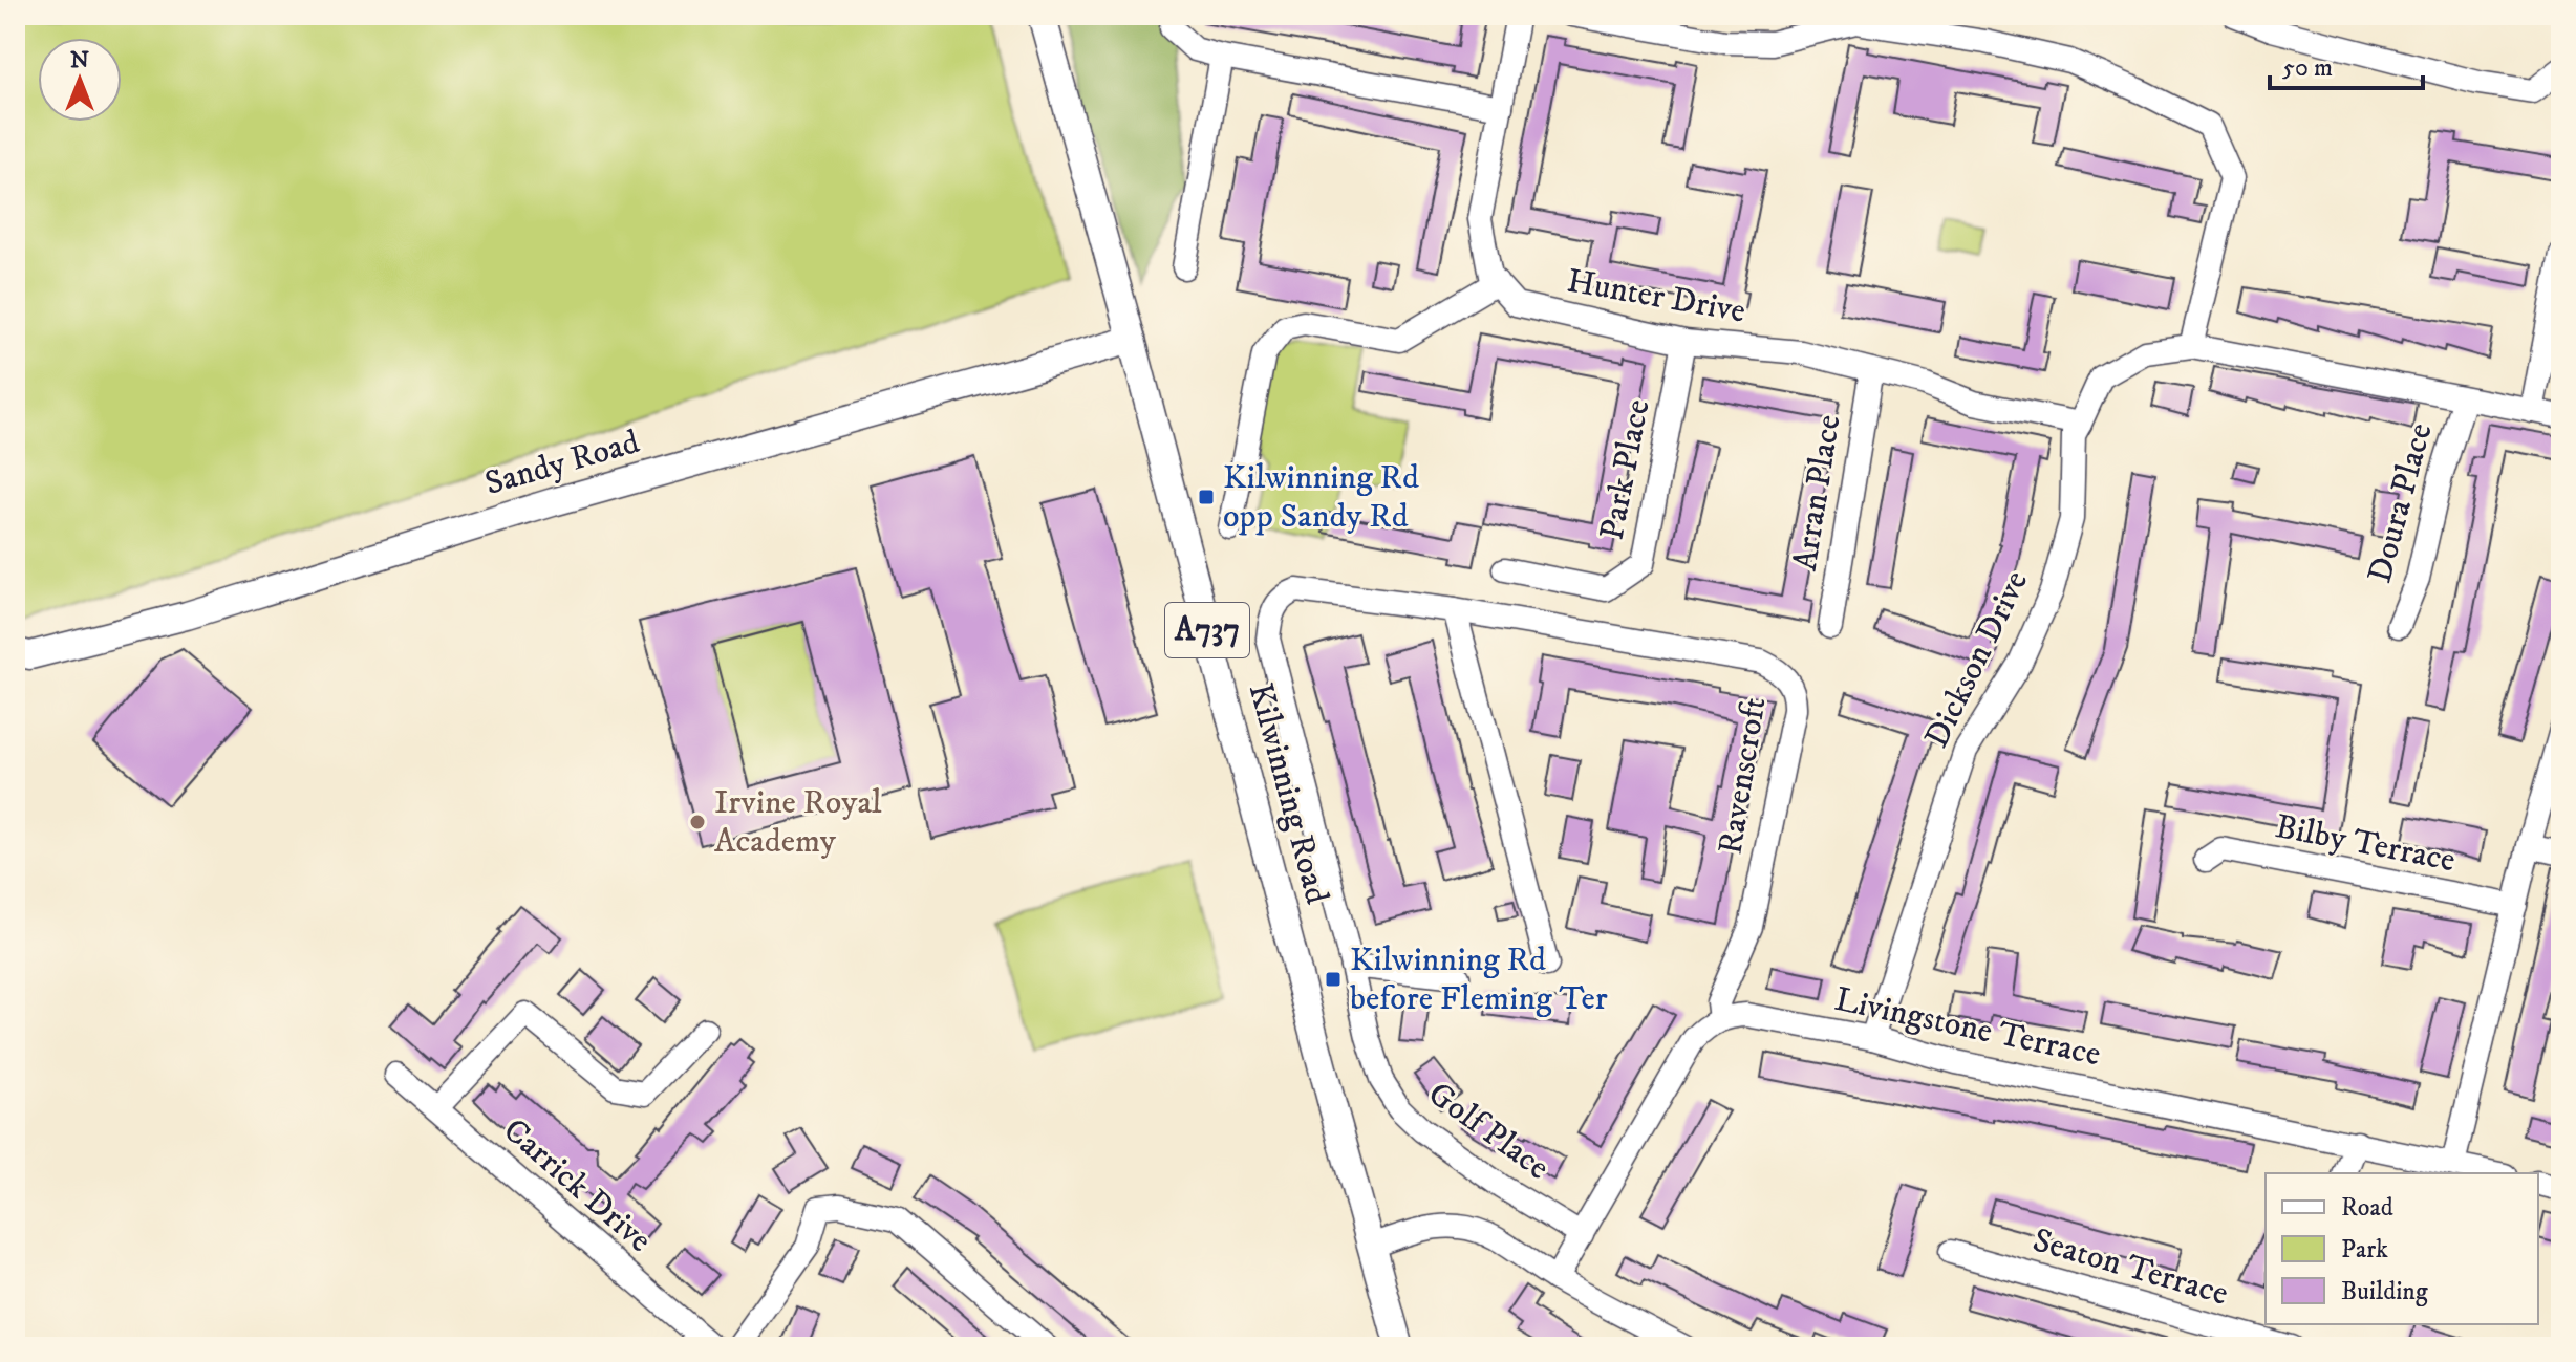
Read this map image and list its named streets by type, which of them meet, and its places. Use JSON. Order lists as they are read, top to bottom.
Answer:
{
  "streets": {
    "main road": ["Sandy Road", "A737", "Kilwinning Road"],
    "street": [
      "Hunter Drive",
      "Park Place",
      "Arran Place",
      "Doura Place",
      "Dickson Drive",
      "Ravenscroft",
      "Bilby Terrace",
      "Livingstone Terrace",
      "Golf Place",
      "Carrick Drive",
      "Seaton Terrace"
    ]
  },
  "crossings": [
    ["Hunter Drive", "Park Place"],
    ["Hunter Drive", "Arran Place"],
    ["Hunter Drive", "Dickson Drive"],
    ["Sandy Road", "Kilwinning Road"],
    ["Doura Place", "Dickson Drive"],
    ["Dickson Drive", "Livingstone Terrace"],
    ["Ravenscroft", "Livingstone Terrace"],
    ["Ravenscroft", "Golf Place"]
  ],
  "places": {
    "transit": ["Kilwinning Rd opp Sandy Rd", "Kilwinning Rd before Fleming Ter"],
    "other": ["Irvine Royal Academy"]
  },
  "legend": ["Road", "Park", "Building"],
  "scale_bar": "50 m",
  "north": "top"
}
